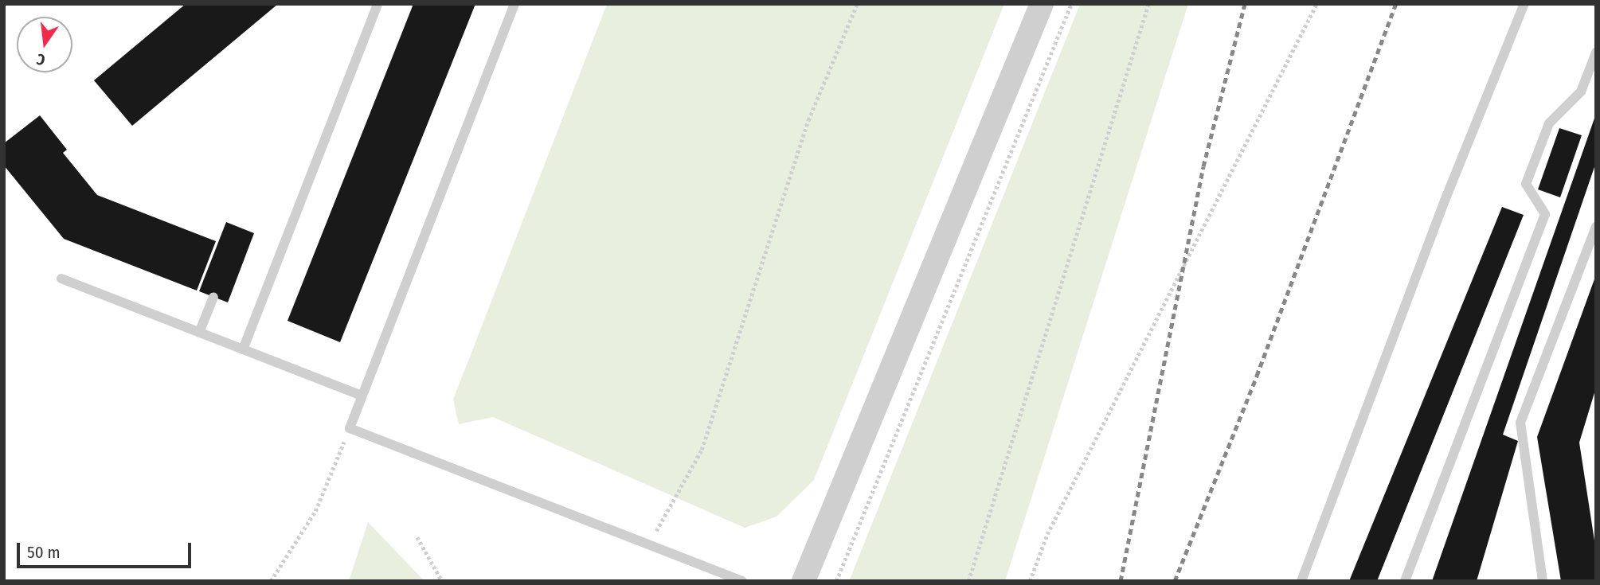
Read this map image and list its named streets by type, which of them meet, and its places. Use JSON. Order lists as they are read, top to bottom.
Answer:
{
  "scale_bar": "50 m",
  "north": "bottom"
}
